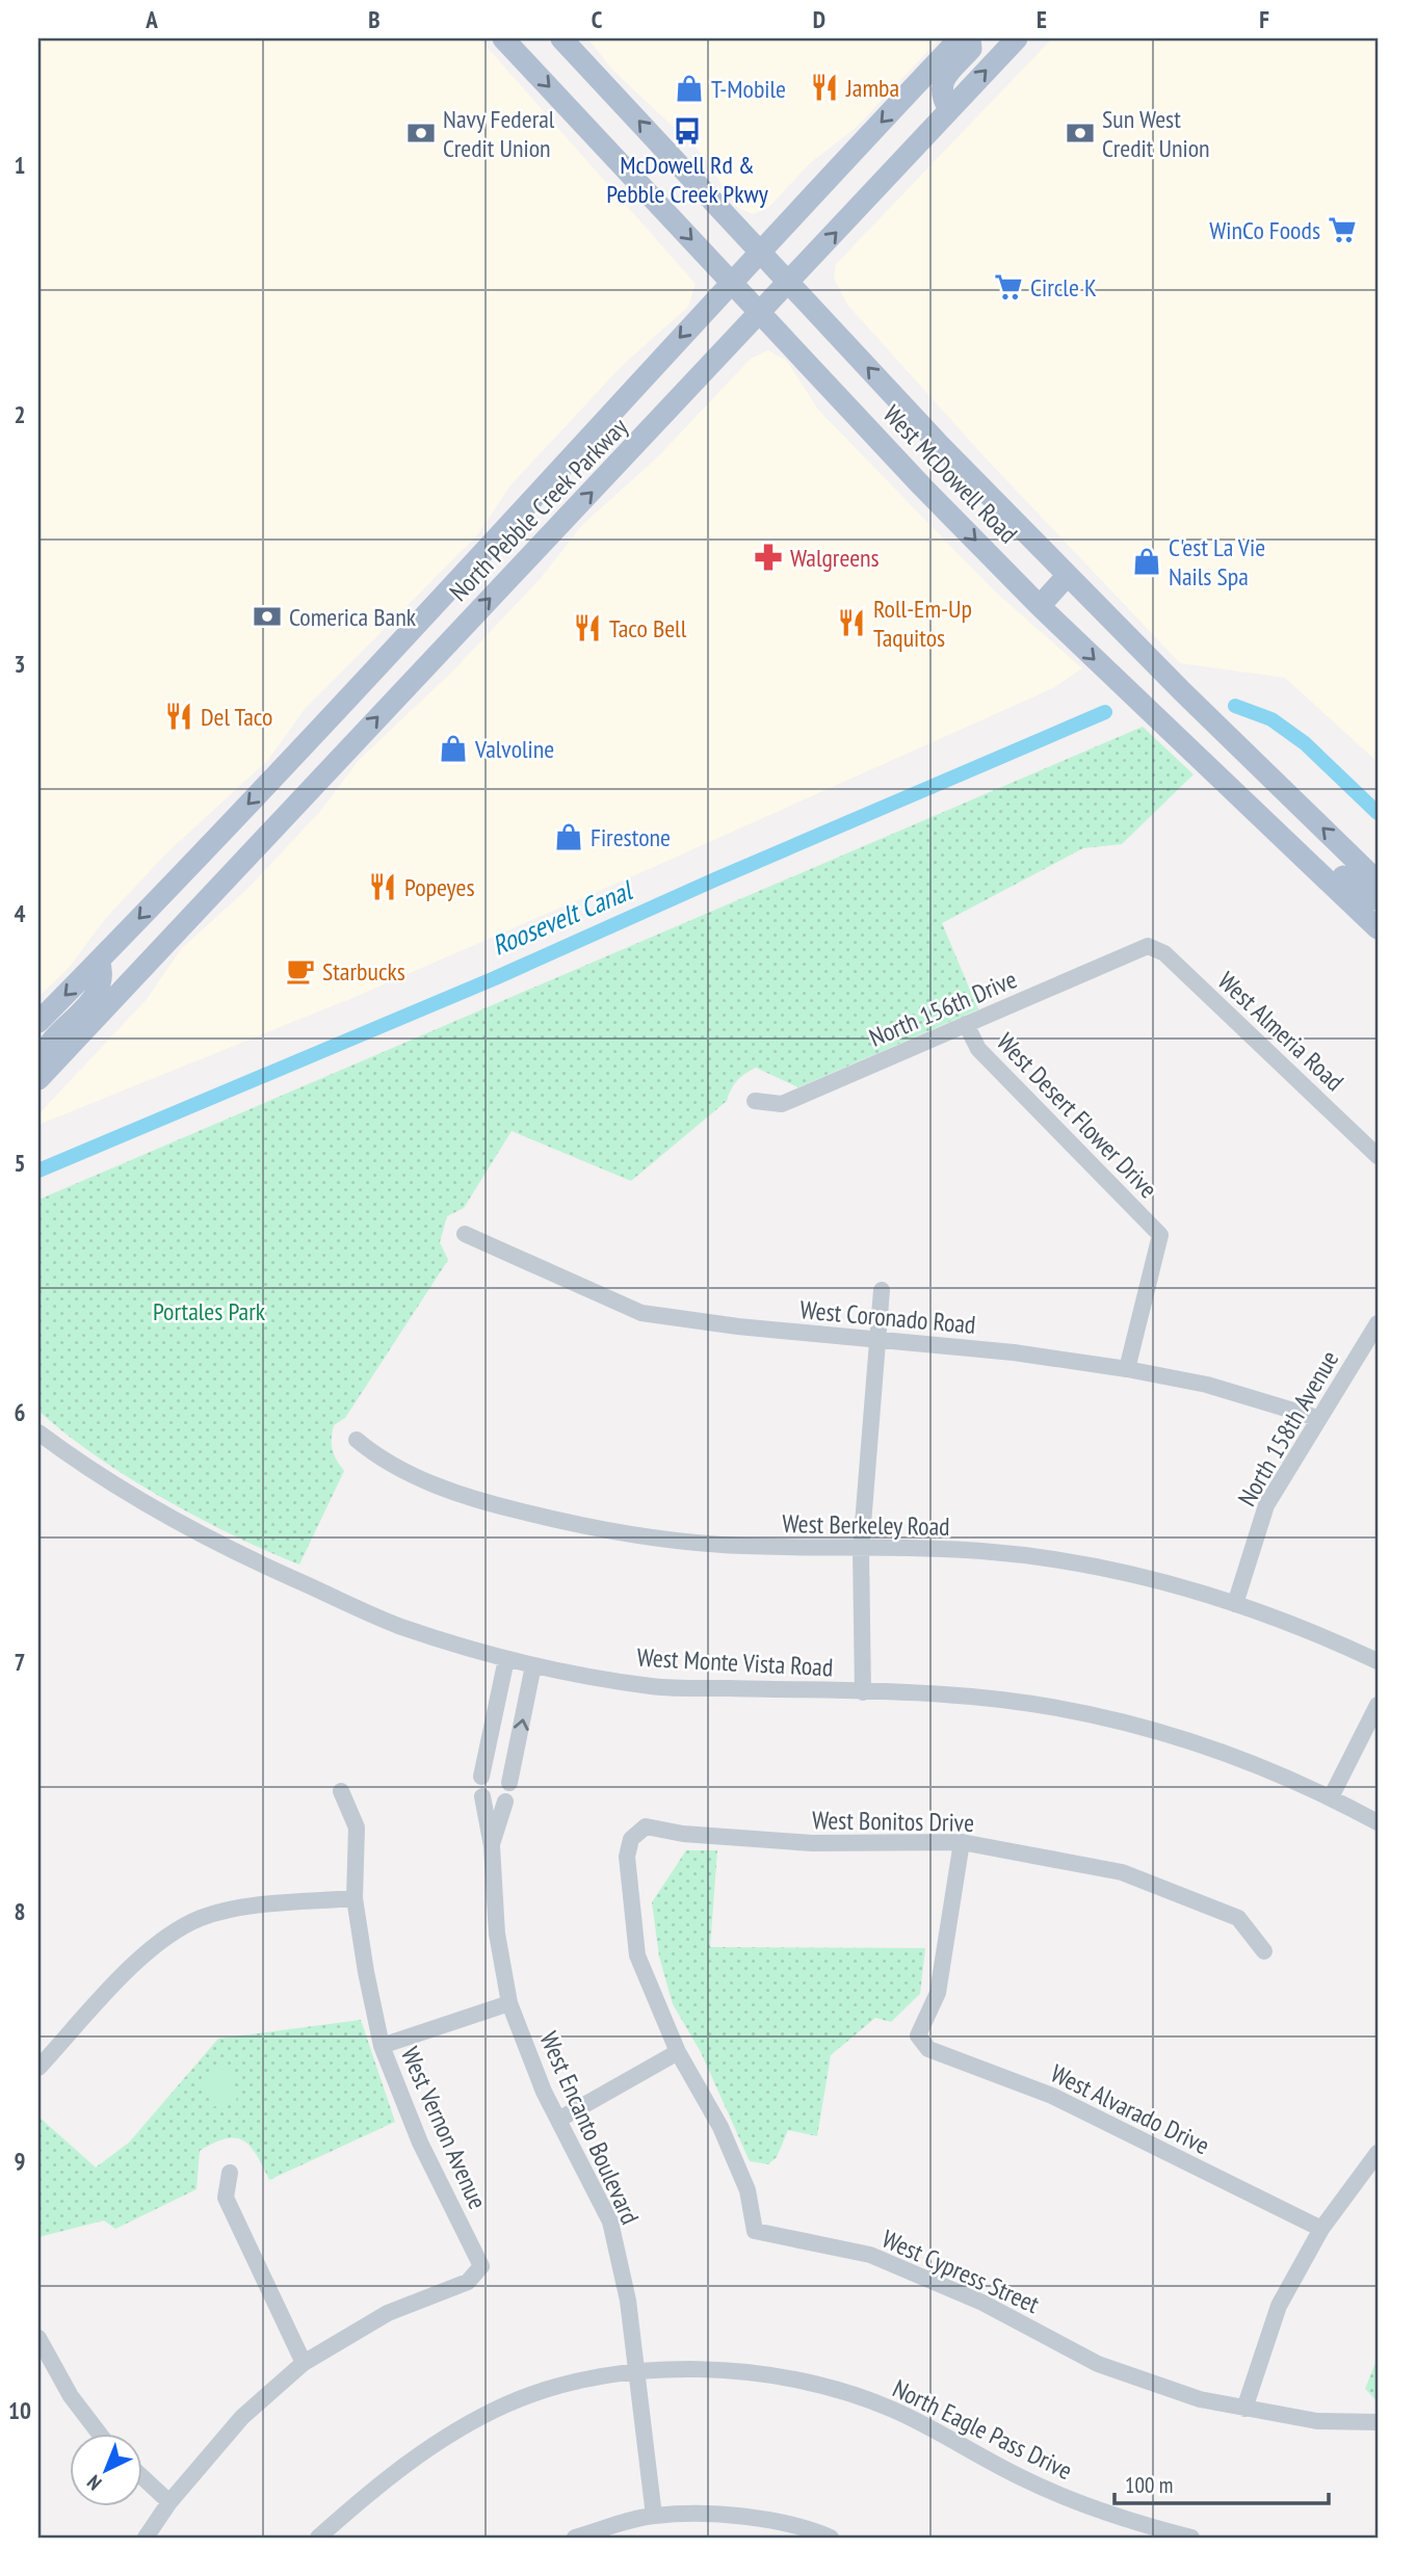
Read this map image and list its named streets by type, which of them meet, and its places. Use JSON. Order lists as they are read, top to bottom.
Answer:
{
  "streets": {
    "main road": ["West McDowell Road", "North Pebble Creek Parkway"],
    "street": [
      "North 156th Drive",
      "West Almeria Road",
      "West Desert Flower Drive",
      "West Coronado Road",
      "North 158th Avenue",
      "West Berkeley Road",
      "West Monte Vista Road",
      "West Bonitos Drive",
      "West Alvarado Drive",
      "West Vernon Avenue",
      "West Encanto Boulevard",
      "West Cypress Street",
      "North Eagle Pass Drive"
    ]
  },
  "crossings": [
    ["West McDowell Road", "North Pebble Creek Parkway"],
    ["North 156th Drive", "West Almeria Road"],
    ["North 156th Drive", "West Desert Flower Drive"],
    ["West Desert Flower Drive", "West Coronado Road"],
    ["West Coronado Road", "North 158th Avenue"],
    ["North 158th Avenue", "West Berkeley Road"],
    ["West Bonitos Drive", "West Alvarado Drive"],
    ["West Bonitos Drive", "West Cypress Street"],
    ["West Encanto Boulevard", "North Eagle Pass Drive"]
  ],
  "water": ["Roosevelt Canal"],
  "parks": ["Portales Park"],
  "places": {
    "restaurant": [
      "Jamba",
      "Roll-Em-Up Taquitos",
      "Taco Bell",
      "Del Taco",
      "Popeyes"
    ],
    "shop": [
      "T-Mobile",
      "C'est La Vie Nails Spa",
      "Valvoline",
      "Firestone"
    ],
    "bus stop": ["McDowell Rd & Pebble Creek Pkwy"],
    "bank": ["Navy Federal Credit Union", "Sun West Credit Union", "Comerica Bank"],
    "supermarket": ["WinCo Foods", "Circle K"],
    "pharmacy": ["Walgreens"],
    "cafe": ["Starbucks"]
  },
  "scale_bar": "100 m",
  "north": "bottom left",
  "grid": {
    "columns": [
      "A",
      "B",
      "C",
      "D",
      "E",
      "F"
    ],
    "rows": [
      "1",
      "2",
      "3",
      "4",
      "5",
      "6",
      "7",
      "8",
      "9",
      "10"
    ]
  }
}
